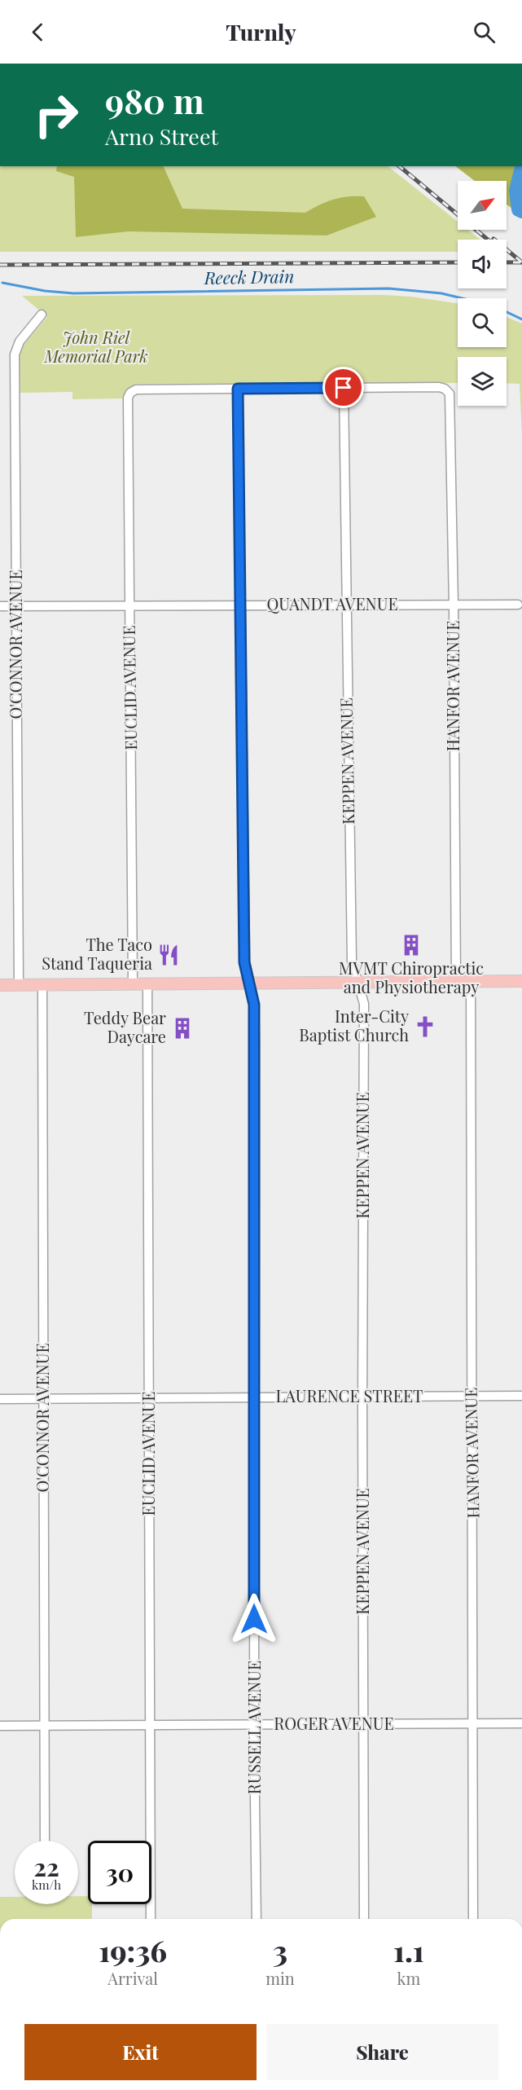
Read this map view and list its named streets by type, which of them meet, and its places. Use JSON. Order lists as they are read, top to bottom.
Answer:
{
  "streets": {
    "street": [
      "QUANDT AVENUE",
      "O'CONNOR AVENUE",
      "HANFOR AVENUE",
      "EUCLID AVENUE",
      "KEPPEN AVENUE",
      "LAURENCE STREET",
      "ROGER AVENUE",
      "RUSSELL AVENUE"
    ]
  },
  "crossings": [
    ["QUANDT AVENUE", "O'CONNOR AVENUE"],
    ["QUANDT AVENUE", "HANFOR AVENUE"],
    ["QUANDT AVENUE", "EUCLID AVENUE"],
    ["QUANDT AVENUE", "KEPPEN AVENUE"],
    ["QUANDT AVENUE", "RUSSELL AVENUE"],
    ["O'CONNOR AVENUE", "LAURENCE STREET"],
    ["O'CONNOR AVENUE", "ROGER AVENUE"],
    ["HANFOR AVENUE", "KEPPEN AVENUE"],
    ["HANFOR AVENUE", "LAURENCE STREET"],
    ["HANFOR AVENUE", "ROGER AVENUE"],
    ["EUCLID AVENUE", "LAURENCE STREET"],
    ["EUCLID AVENUE", "ROGER AVENUE"],
    ["EUCLID AVENUE", "RUSSELL AVENUE"],
    ["KEPPEN AVENUE", "LAURENCE STREET"],
    ["KEPPEN AVENUE", "ROGER AVENUE"],
    ["LAURENCE STREET", "RUSSELL AVENUE"],
    ["ROGER AVENUE", "RUSSELL AVENUE"]
  ],
  "water": ["Reeck Drain"],
  "parks": ["John Riel Memorial Park"],
  "places": {
    "building": ["MVMT Chiropractic and Physiotherapy", "Teddy Bear Daycare"],
    "restaurant": ["The Taco Stand Taqueria"],
    "church": ["Inter-City Baptist Church"]
  },
  "north": "top right",
  "page": {
    "header": "Turnly",
    "turn": ["980 m", "Arno Street"],
    "speed": "22 km/h",
    "limit": "30",
    "eta": [
      "19:36",
      "Arrival",
      "3",
      "min",
      "1.1",
      "km"
    ],
    "buttons": ["Exit", "Share"]
  }
}
